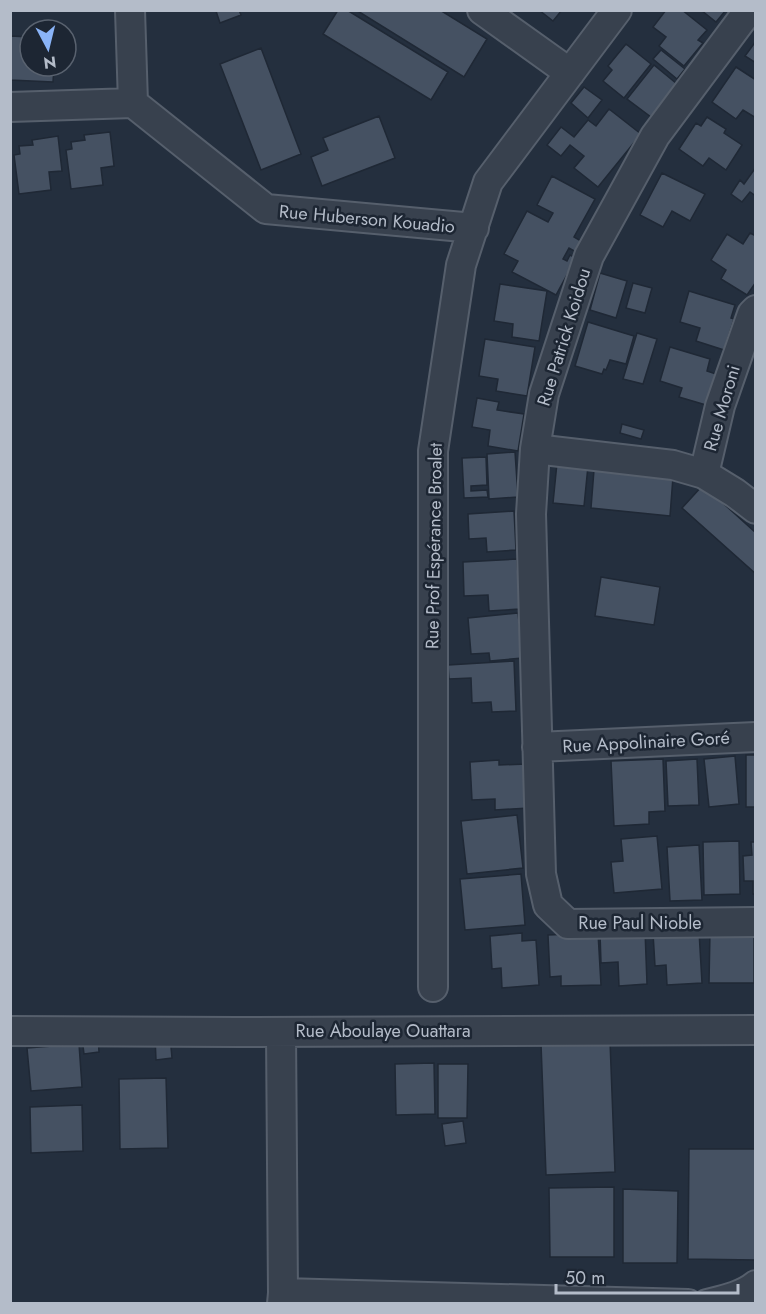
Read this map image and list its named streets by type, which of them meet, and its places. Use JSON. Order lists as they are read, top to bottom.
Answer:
{
  "streets": {
    "street": [
      "Rue Huberson Kouadio",
      "Rue Patrick Koidou",
      "Rue Moroni",
      "Rue Prof Espérance Broalet",
      "Rue Appolinaire Goré",
      "Rue Paul Nioble",
      "Rue Aboulaye Ouattara"
    ]
  },
  "crossings": [
    ["Rue Huberson Kouadio", "Rue Prof Espérance Broalet"],
    ["Rue Patrick Koidou", "Rue Appolinaire Goré"],
    ["Rue Patrick Koidou", "Rue Paul Nioble"],
    ["Rue Appolinaire Goré", "Rue Paul Nioble"]
  ],
  "scale_bar": "50 m",
  "north": "bottom"
}
